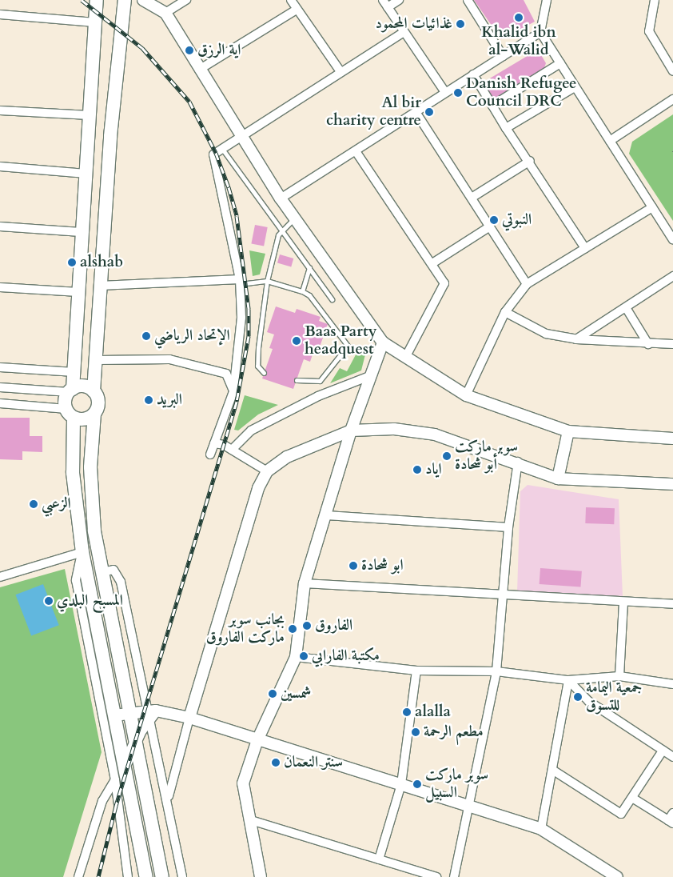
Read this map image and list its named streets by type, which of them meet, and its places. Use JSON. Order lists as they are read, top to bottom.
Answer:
{
  "places": [
    "Khalid ibn al-Walid",
    "غذائيات المحمود",
    "اية الرزق",
    "Danish Refugee Council DRC",
    "Al bir charity centre",
    "النبوتي",
    "alshab",
    "الإتحاد الرياضي",
    "Baas Party headquest",
    "البريد",
    "سوبر ماركت أبو شحادة",
    "اياد",
    "الزعبي",
    "ابو شحادة",
    "المسبح البلدي",
    "الفاروق",
    "بجانب سوبر ماركت الفاروق",
    "مكتبة الفارابي",
    "شمسين",
    "جمعية اليمامة للتسوق",
    "alalla",
    "مطعم الرحمة",
    "سنتر النعمان",
    "سوبر ماركت السبيل"
  ]
}
